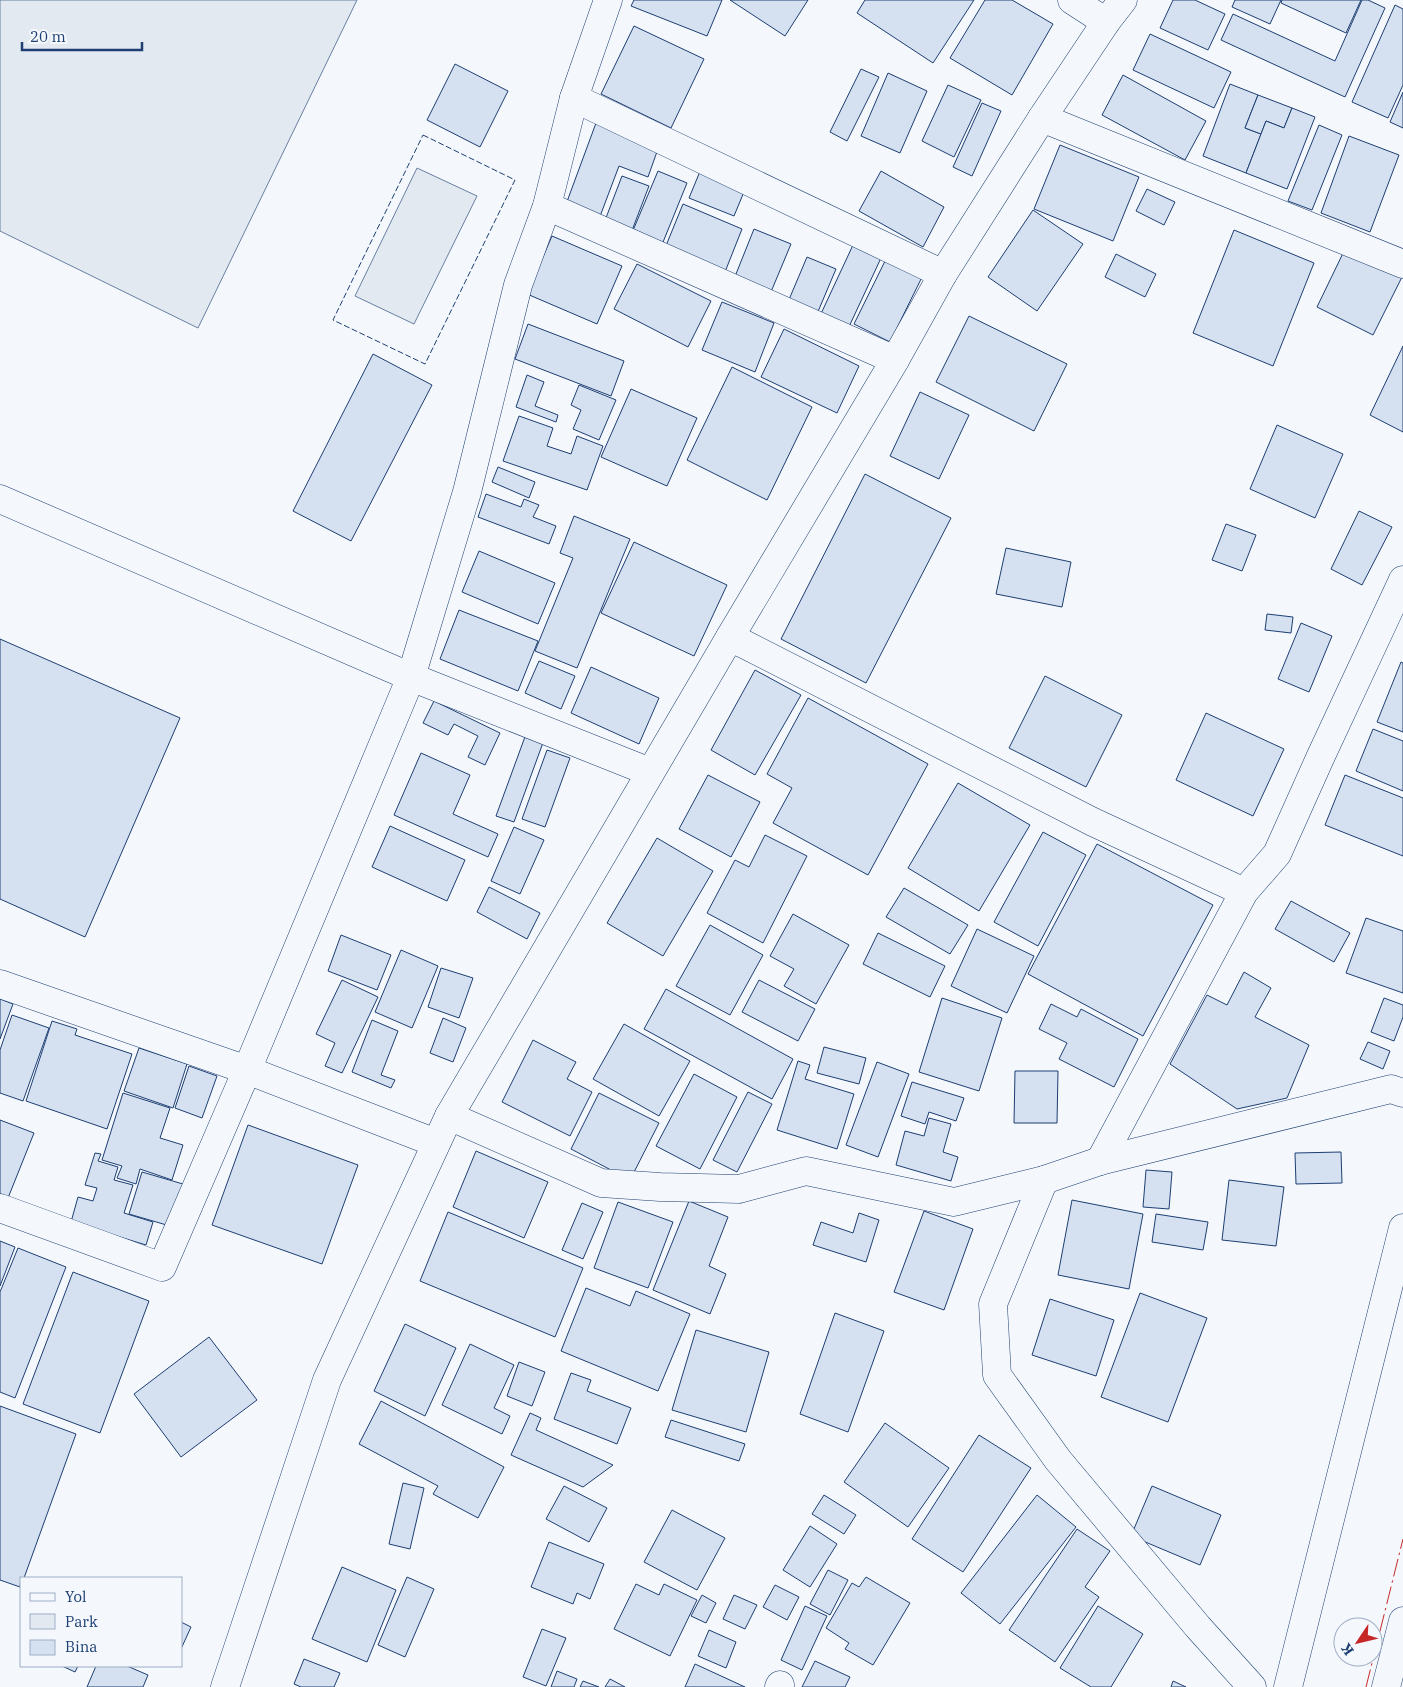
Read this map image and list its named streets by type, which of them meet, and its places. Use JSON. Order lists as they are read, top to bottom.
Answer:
{
  "legend": ["Yol", "Park", "Bina"],
  "scale_bar": "20 m",
  "north": "bottom left"
}
